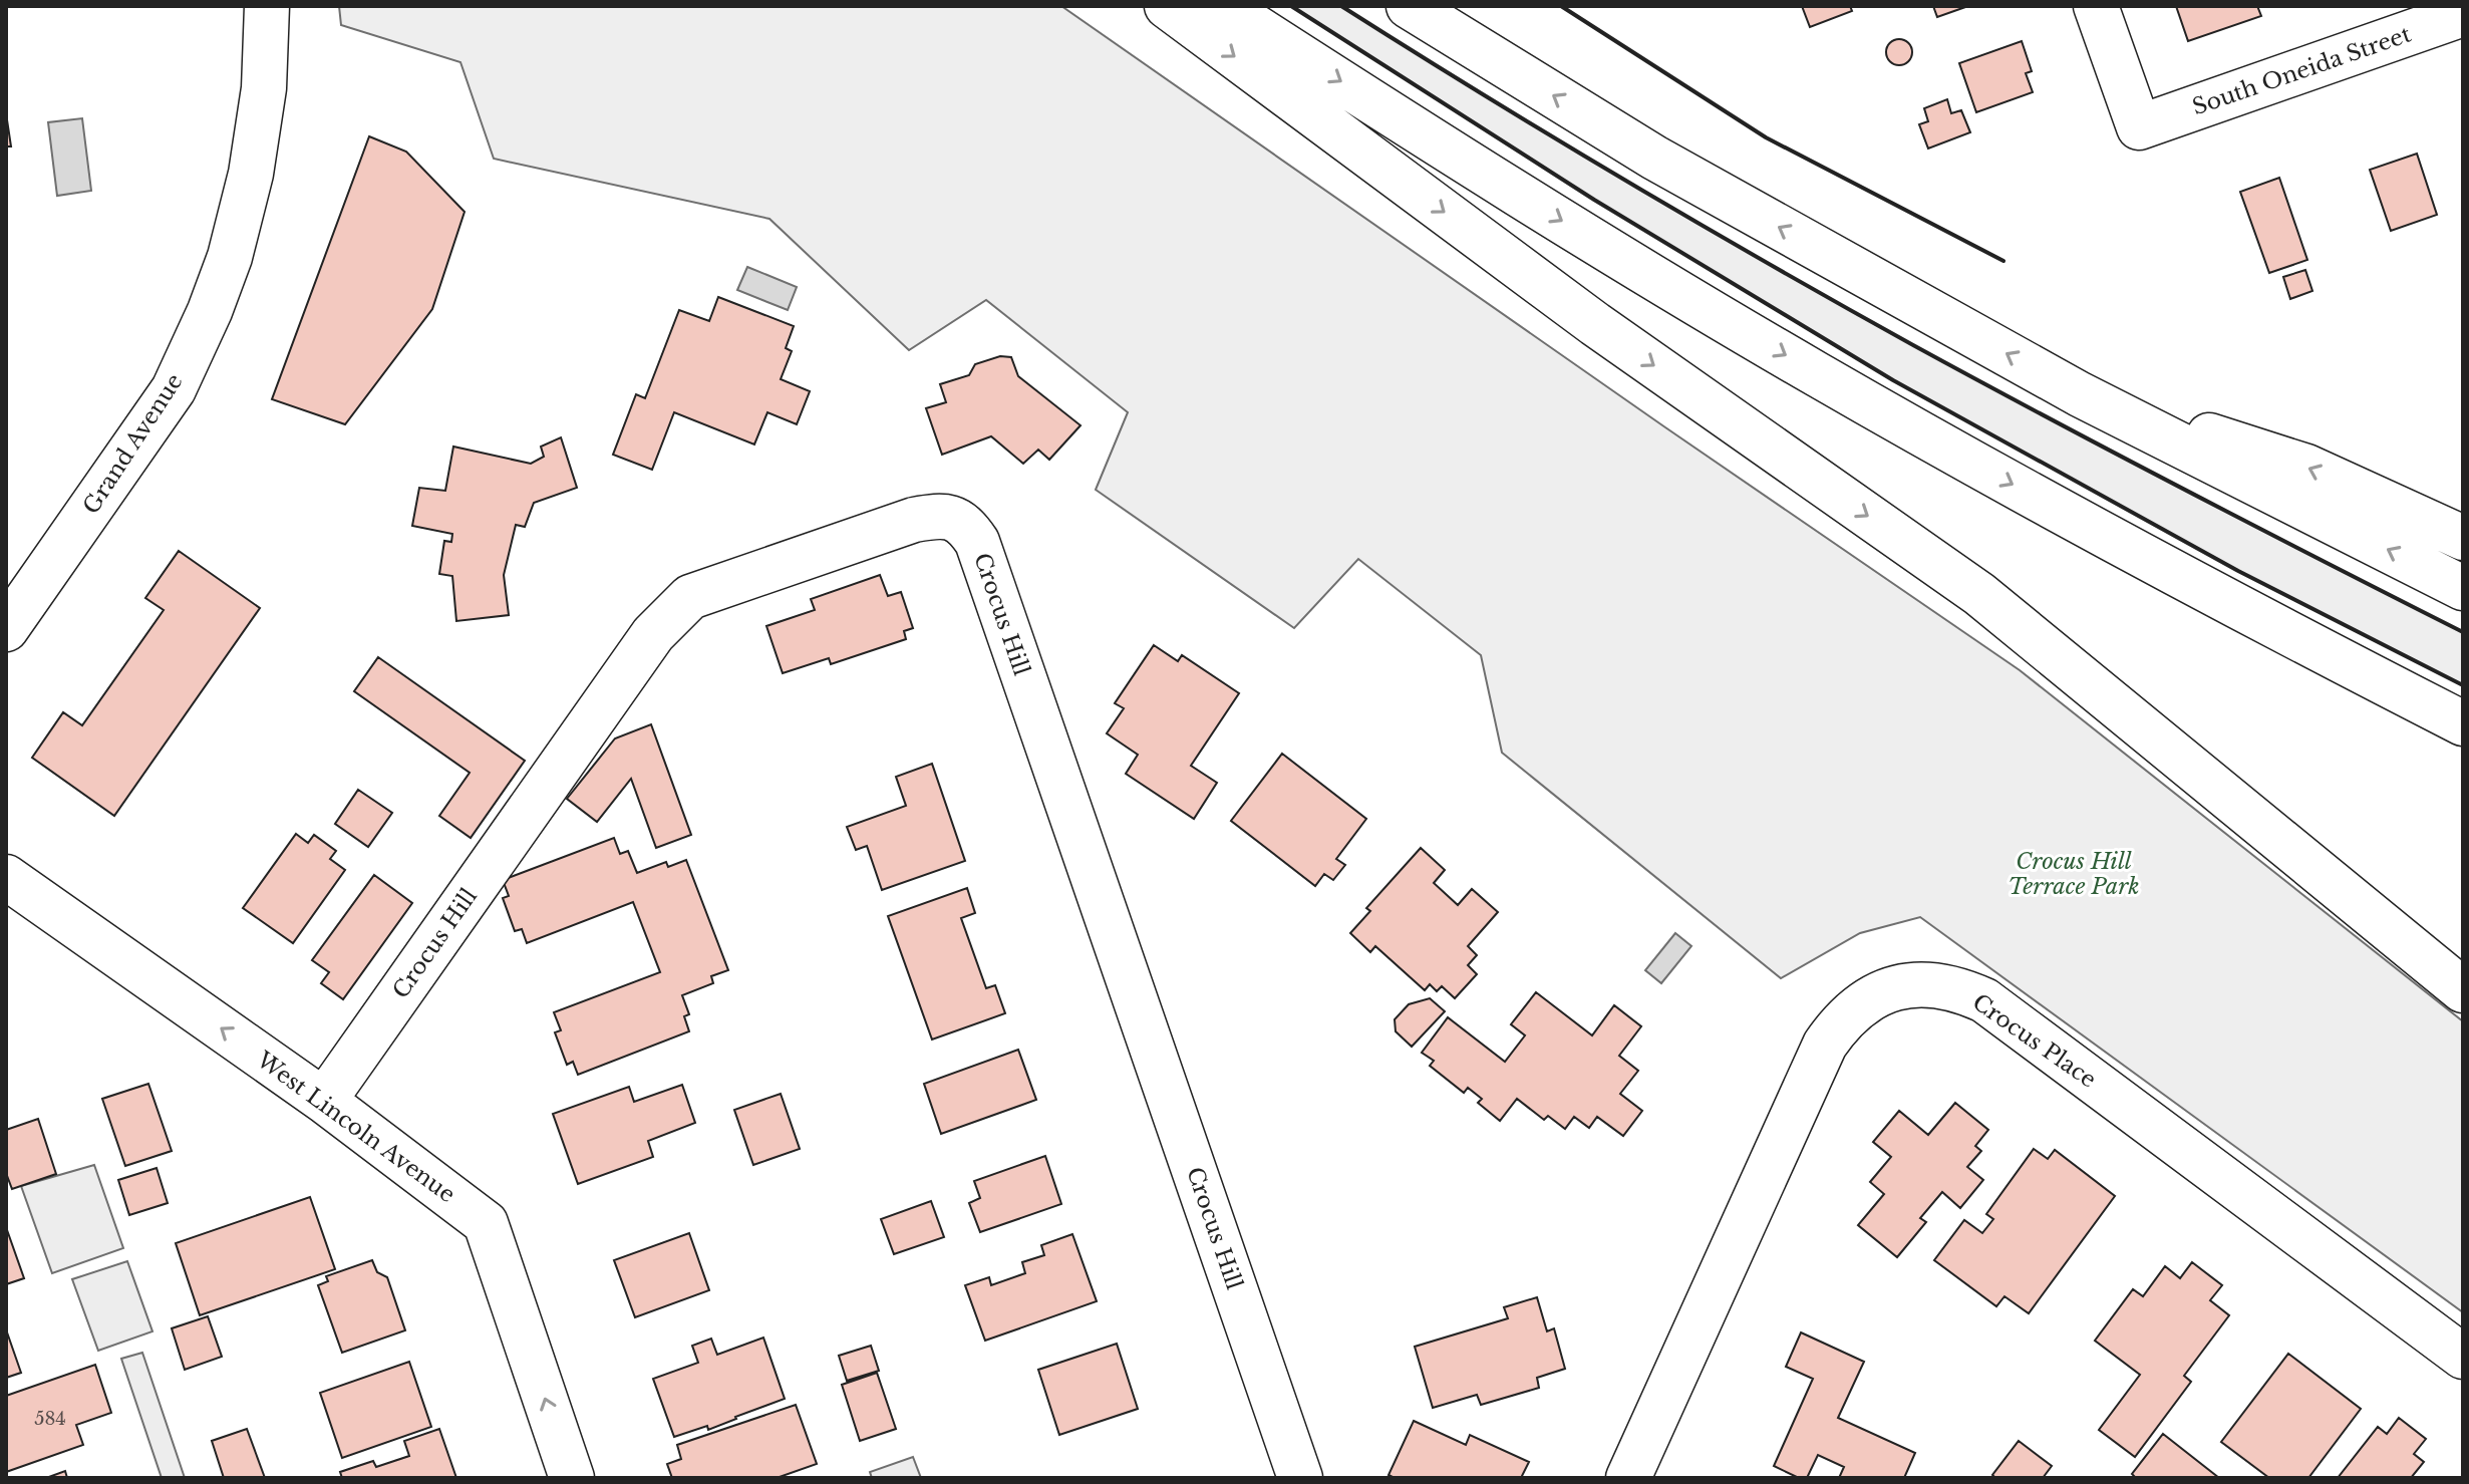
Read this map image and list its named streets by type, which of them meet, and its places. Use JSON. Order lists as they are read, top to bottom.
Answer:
{
  "streets": {
    "main road": [
      "South Oneida Street",
      "Grand Avenue",
      "Crocus Hill",
      "Crocus Place",
      "West Lincoln Avenue"
    ]
  },
  "crossings": [
    ["Crocus Hill", "West Lincoln Avenue"]
  ],
  "one_way": ["West Lincoln Avenue"],
  "parks": ["Crocus Hill Terrace Park"],
  "house_numbers": ["584"]
}
